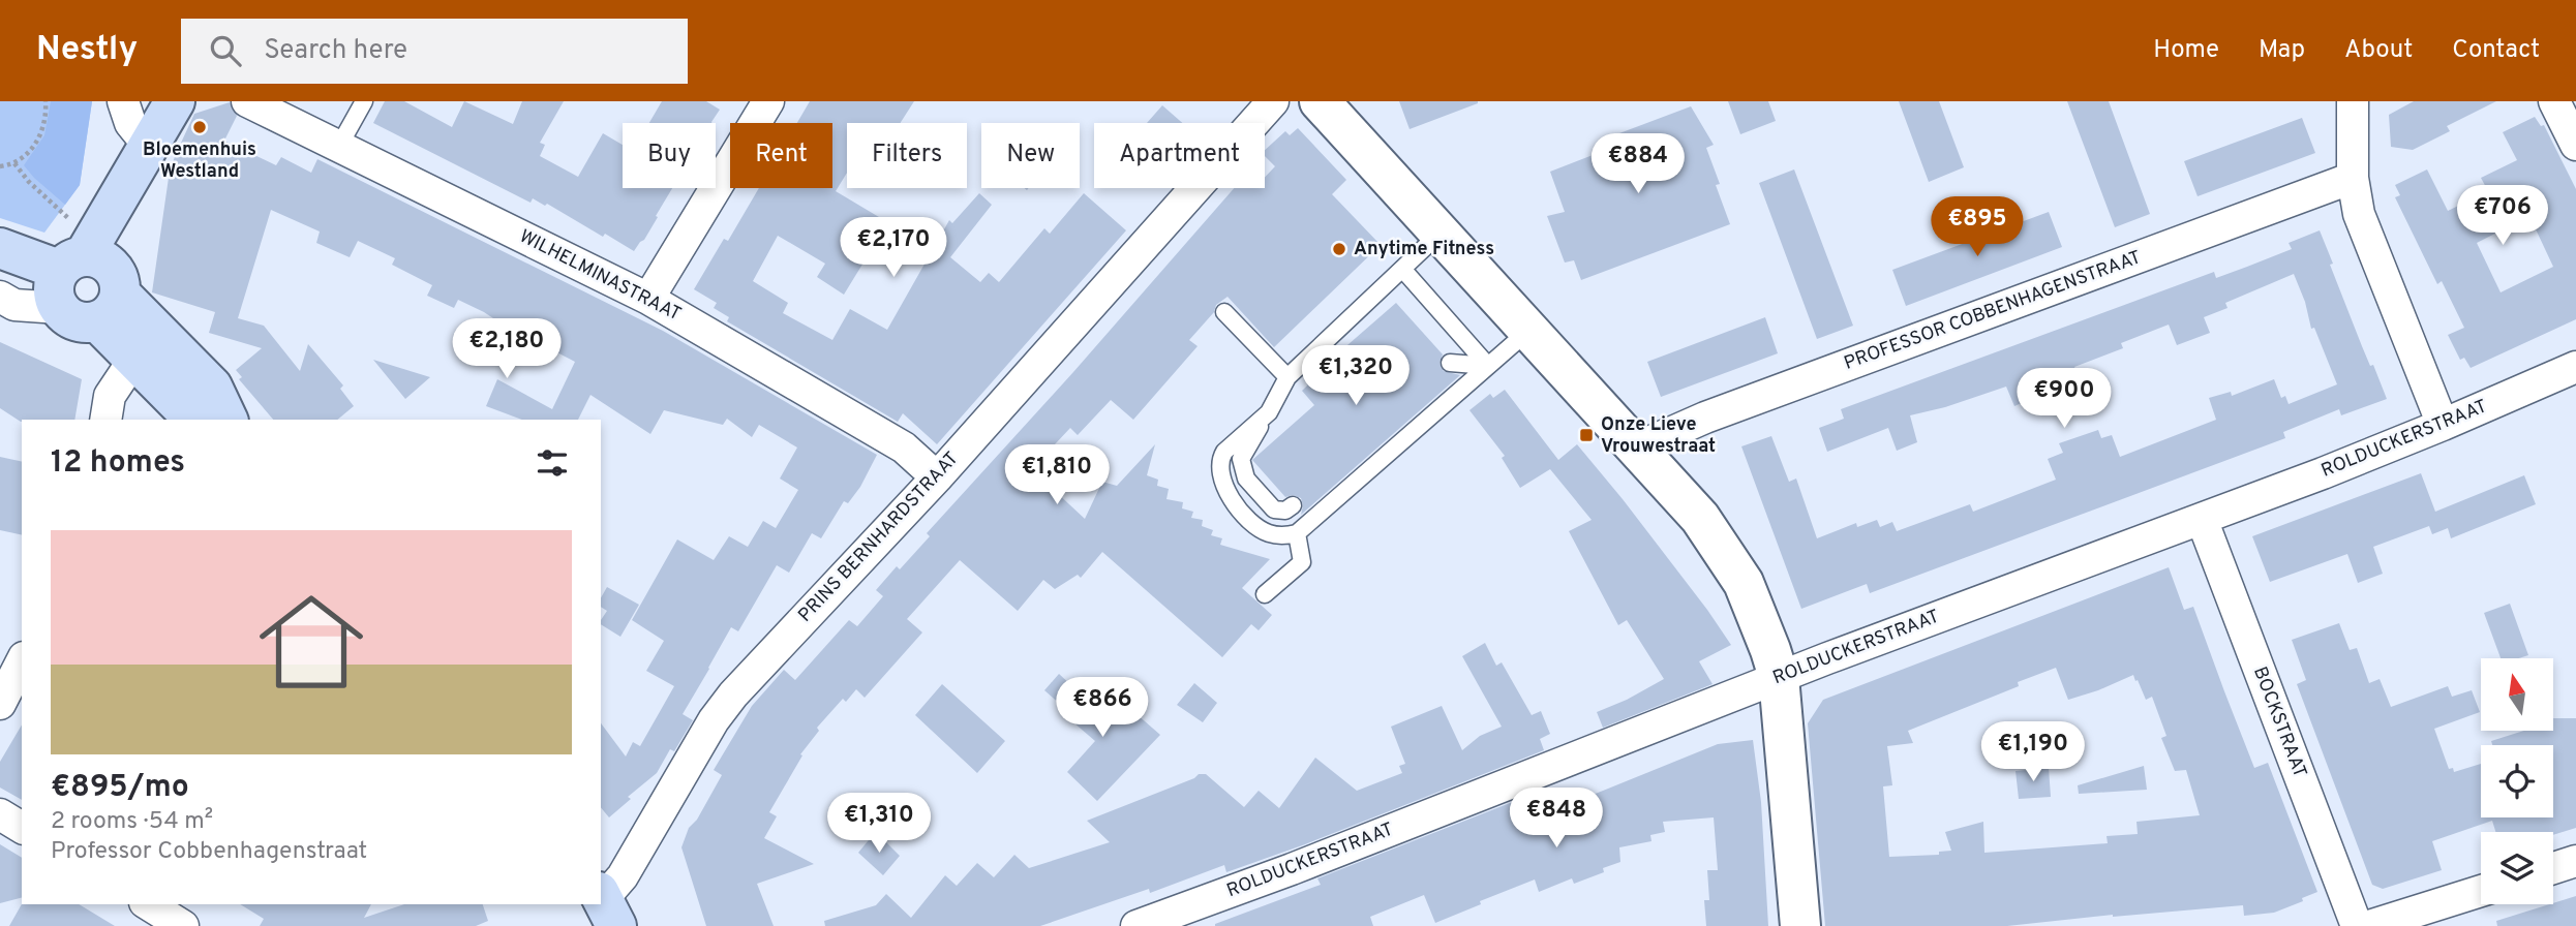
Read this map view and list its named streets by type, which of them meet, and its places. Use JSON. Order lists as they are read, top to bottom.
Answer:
{
  "streets": {
    "street": [
      "WILHELMINASTRAAT",
      "PROFESSOR COBBENHAGENSTRAAT",
      "ROLDUCKERSTRAAT",
      "PRINS BERNHARDSTRAAT",
      "BOCKSTRAAT"
    ]
  },
  "crossings": [
    ["WILHELMINASTRAAT", "PRINS BERNHARDSTRAAT"],
    ["ROLDUCKERSTRAAT", "BOCKSTRAAT"]
  ],
  "places": {
    "other": ["Bloemenhuis Westland", "Anytime Fitness"],
    "transit": ["Onze Lieve Vrouwestraat"]
  },
  "north": "top",
  "page": {
    "header": "Nestly",
    "search": "Search here",
    "nav": [
      "Home",
      "Map",
      "About",
      "Contact"
    ],
    "chip": [
      "Buy",
      "Rent",
      "Filters",
      "New",
      "Apartment"
    ],
    "price": [
      "€884",
      "€706",
      "€895",
      "€2,170",
      "€2,180",
      "€1,320",
      "€900",
      "€1,810",
      "€866",
      "€1,190",
      "€848",
      "€1,310"
    ],
    "heading": "12 homes",
    "list": [
      {
        "name": "€895/mo",
        "note": "2 rooms · 54 m² · Professor Cobbenhagenstraat"
      }
    ]
  }
}
